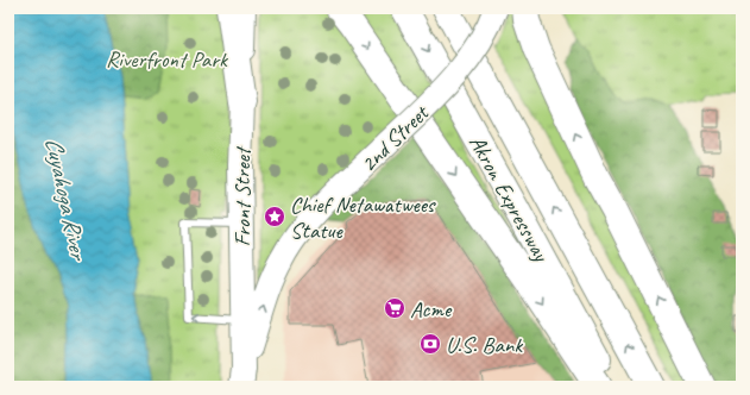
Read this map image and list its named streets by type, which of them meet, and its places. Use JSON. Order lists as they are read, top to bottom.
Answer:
{
  "streets": {
    "highway": ["Akron Expressway"],
    "main road": ["2nd Street", "Front Street"]
  },
  "crossings": [
    ["2nd Street", "Front Street"]
  ],
  "one_way": ["2nd Street"],
  "water": ["Cuyahoga River"],
  "parks": ["Riverfront Park"],
  "places": {
    "place": ["Chief Netawatwees Statue"],
    "supermarket": ["Acme"],
    "bank": ["U.S. Bank"]
  }
}
